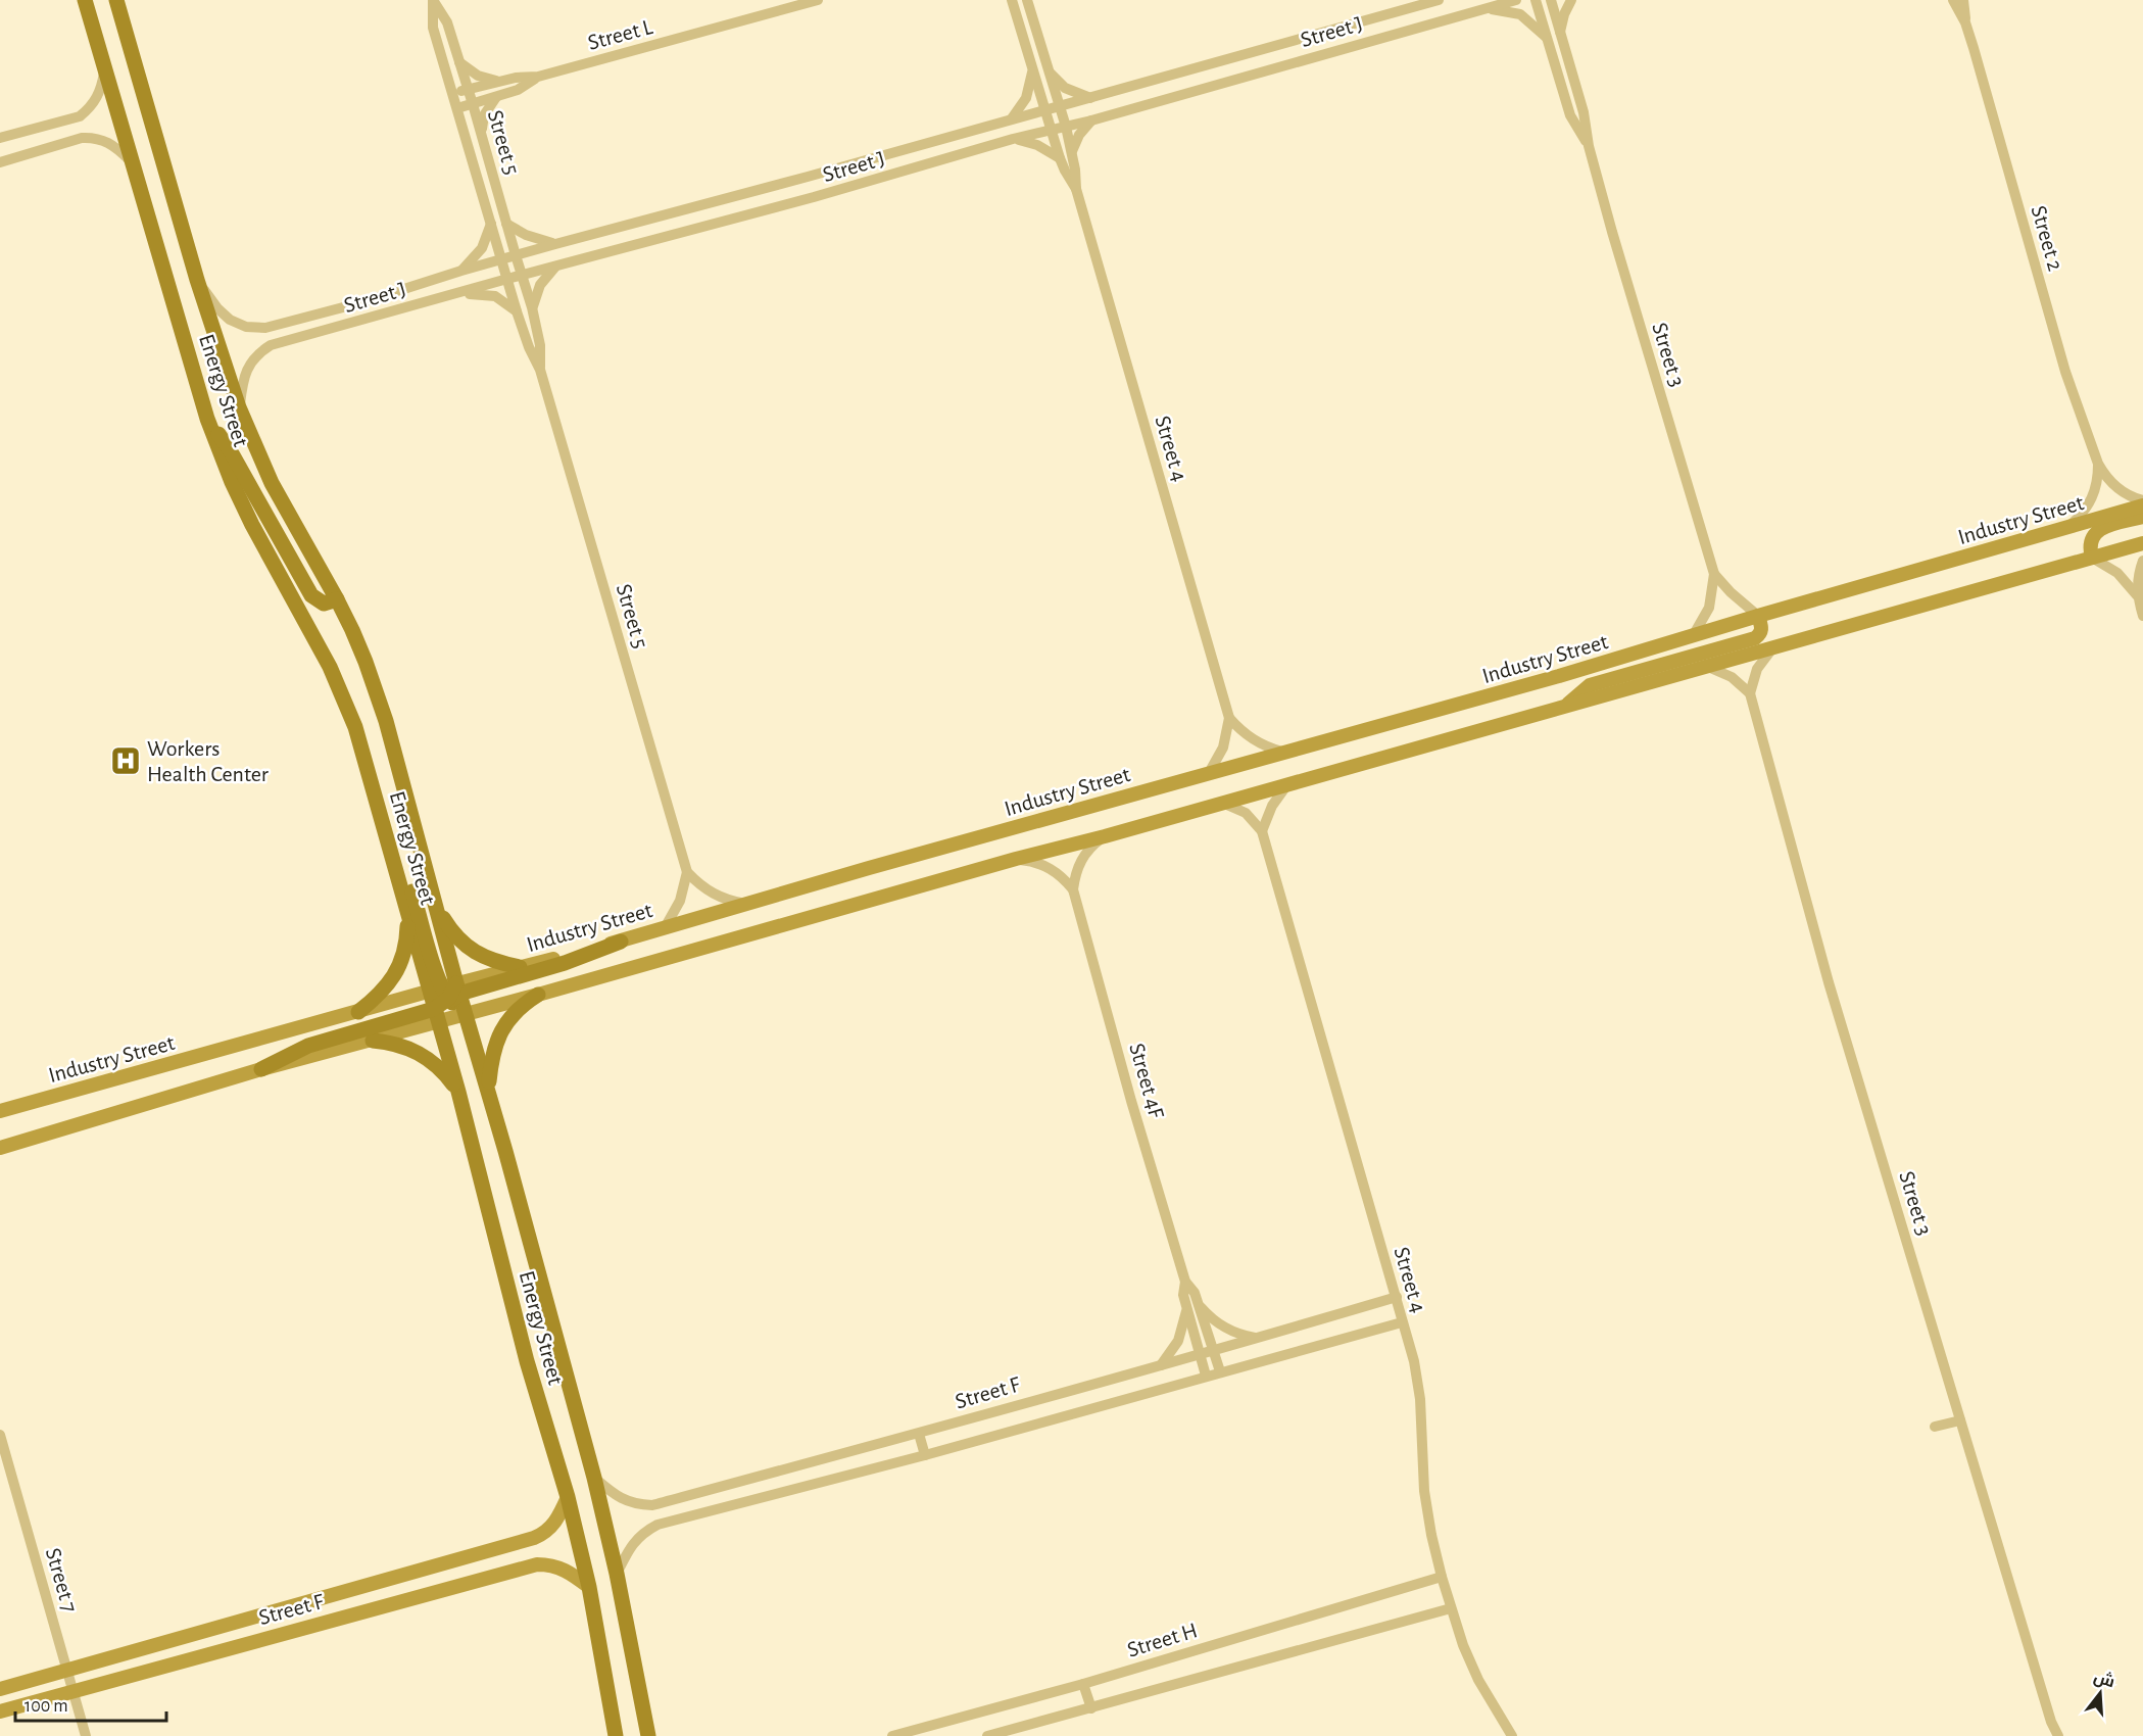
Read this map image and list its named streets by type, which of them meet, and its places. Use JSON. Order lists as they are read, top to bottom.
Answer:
{
  "streets": {
    "main road": ["Energy Street"],
    "street": [
      "Street J",
      "Street L",
      "Street 5",
      "Street 2",
      "Street 3",
      "Street 4",
      "Industry Street",
      "Street 4F",
      "Street F",
      "Street 7",
      "Street H"
    ]
  },
  "crossings": [
    ["Street J", "Street 5"],
    ["Street J", "Energy Street"],
    ["Street J", "Street 4"],
    ["Street L", "Street 5"],
    ["Street 2", "Industry Street"],
    ["Street 3", "Industry Street"],
    ["Energy Street", "Industry Street"],
    ["Energy Street", "Street F"],
    ["Street 4", "Industry Street"],
    ["Street 4", "Street F"],
    ["Street 4", "Street H"],
    ["Industry Street", "Street 4F"],
    ["Street 4F", "Street F"],
    ["Street F", "Street 7"]
  ],
  "places": {
    "hospital": ["Workers Health Center"]
  },
  "scale_bar": "100 m",
  "north": "top"
}
